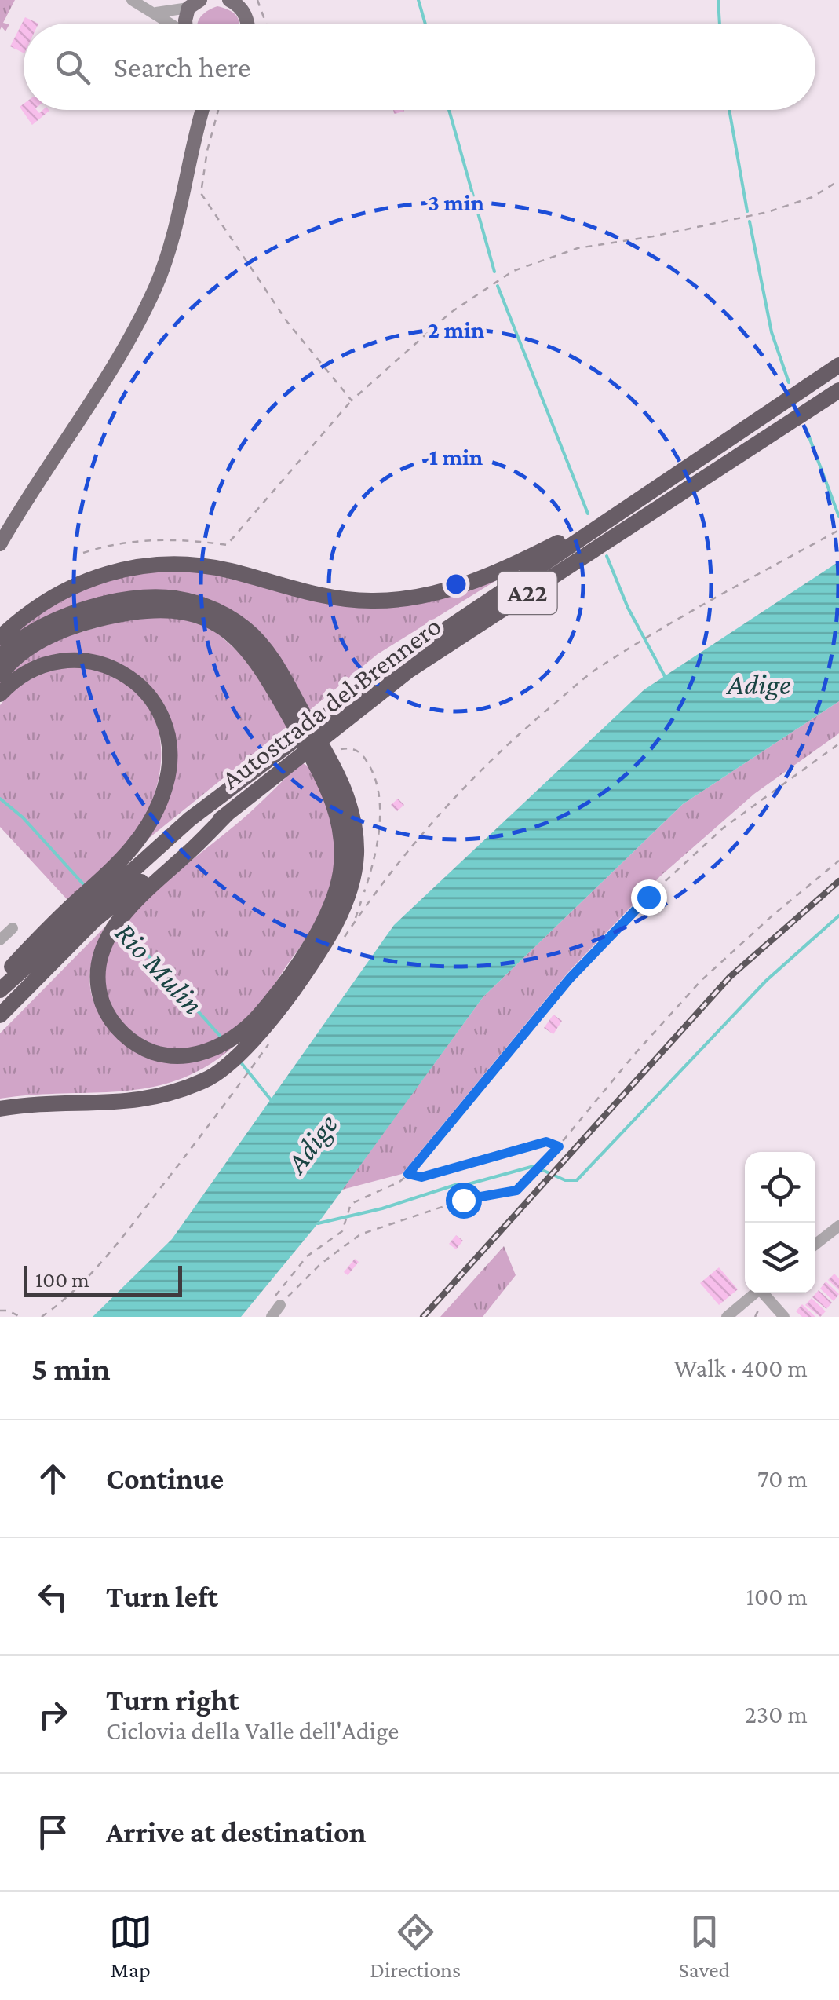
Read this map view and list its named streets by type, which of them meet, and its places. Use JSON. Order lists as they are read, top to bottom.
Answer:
{
  "streets": {
    "highway": ["A22", "Autostrada del Brennero"]
  },
  "water": ["Adige", "Rio Mulin"],
  "scale_bar": "100 m",
  "page": {
    "search": "Search here",
    "scale": "100 m",
    "heading": ["5 min", "Walk · 400 m"],
    "list": [
      ["Continue", "70 m"],
      ["Turn left", "100 m"],
      ["Turn right", "Ciclovia della Valle dell'Adige", "230 m"],
      "Arrive at destination"
    ],
    "nav": ["Map", "Directions", "Saved"]
  },
  "rings": ["3 min", "2 min", "1 min"]
}
